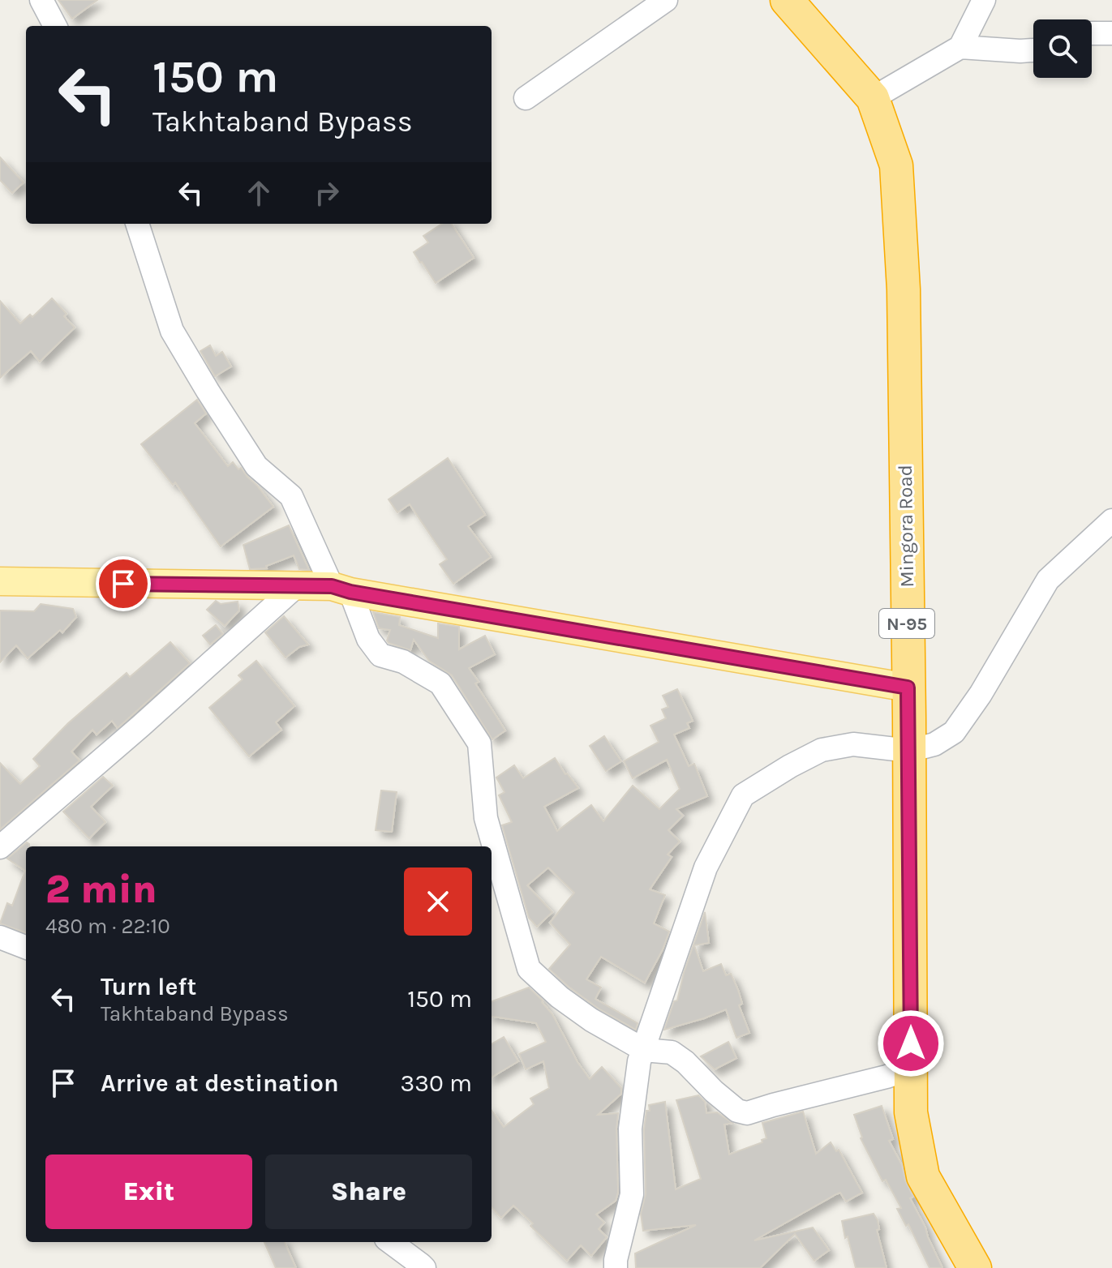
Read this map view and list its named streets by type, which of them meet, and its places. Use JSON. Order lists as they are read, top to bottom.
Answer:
{
  "streets": {
    "highway": ["Mingora Road", "N-95"]
  },
  "page": {
    "turn": ["150 m", "Takhtaband Bypass"],
    "heading": ["2 min", "480 m · 22:10"],
    "list": [
      {
        "name": "Turn left",
        "note": "Takhtaband Bypass",
        "value": "150 m"
      },
      {
        "name": "Arrive at destination",
        "value": "330 m"
      }
    ],
    "buttons": ["Exit", "Share"]
  }
}
